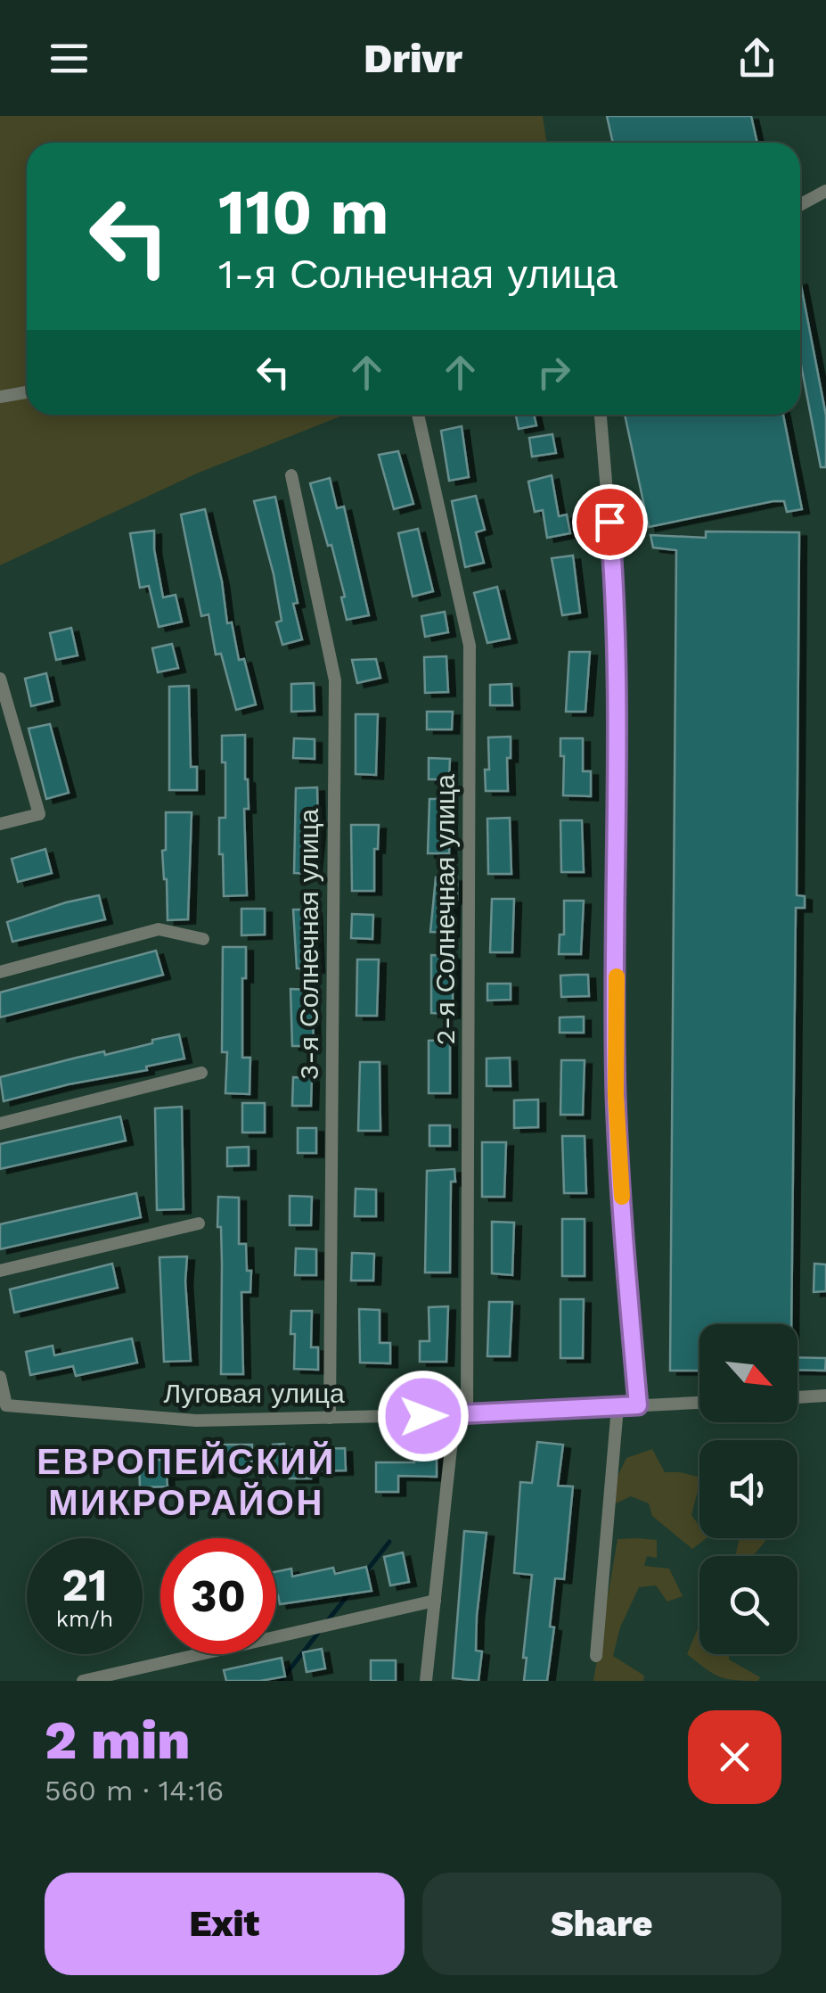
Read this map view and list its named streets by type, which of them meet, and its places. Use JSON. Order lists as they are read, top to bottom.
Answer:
{
  "streets": {
    "street": ["2-я Солнечная улица", "3-я Солнечная улица", "Луговая улица"]
  },
  "crossings": [
    ["2-я Солнечная улица", "Луговая улица"],
    ["3-я Солнечная улица", "Луговая улица"]
  ],
  "districts": ["ЕВРОПЕЙСКИЙ МИКРОРАЙОН"],
  "north": "bottom right",
  "page": {
    "header": "Drivr",
    "turn": ["110 m", "1-я Солнечная улица"],
    "speed": "21 km/h",
    "limit": "30",
    "heading": ["2 min", "560 m · 14:16"],
    "buttons": ["Exit", "Share"]
  }
}
